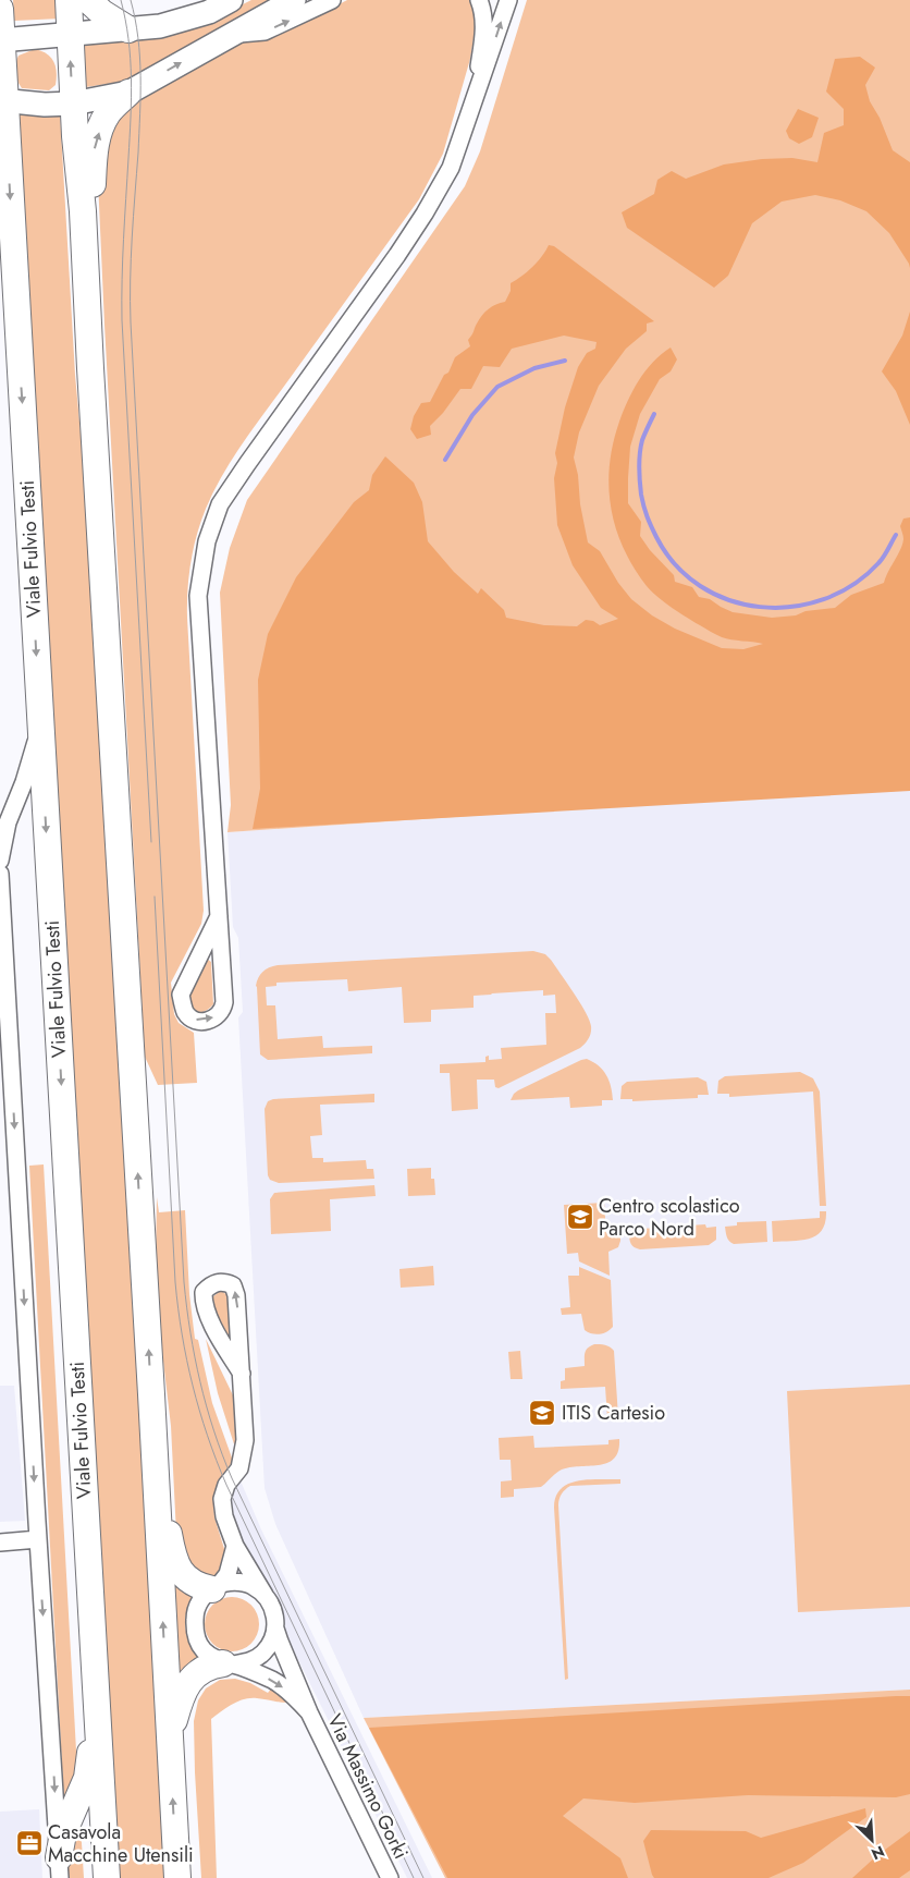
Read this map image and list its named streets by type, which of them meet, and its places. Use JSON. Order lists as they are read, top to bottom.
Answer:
{
  "streets": {
    "main road": ["Viale Fulvio Testi"],
    "street": ["Via Massimo Gorki"]
  },
  "places": {
    "school or university": ["Centro scolastico Parco Nord", "ITIS Cartesio"],
    "office": ["Casavola Macchine Utensili"]
  },
  "north": "bottom right"
}
